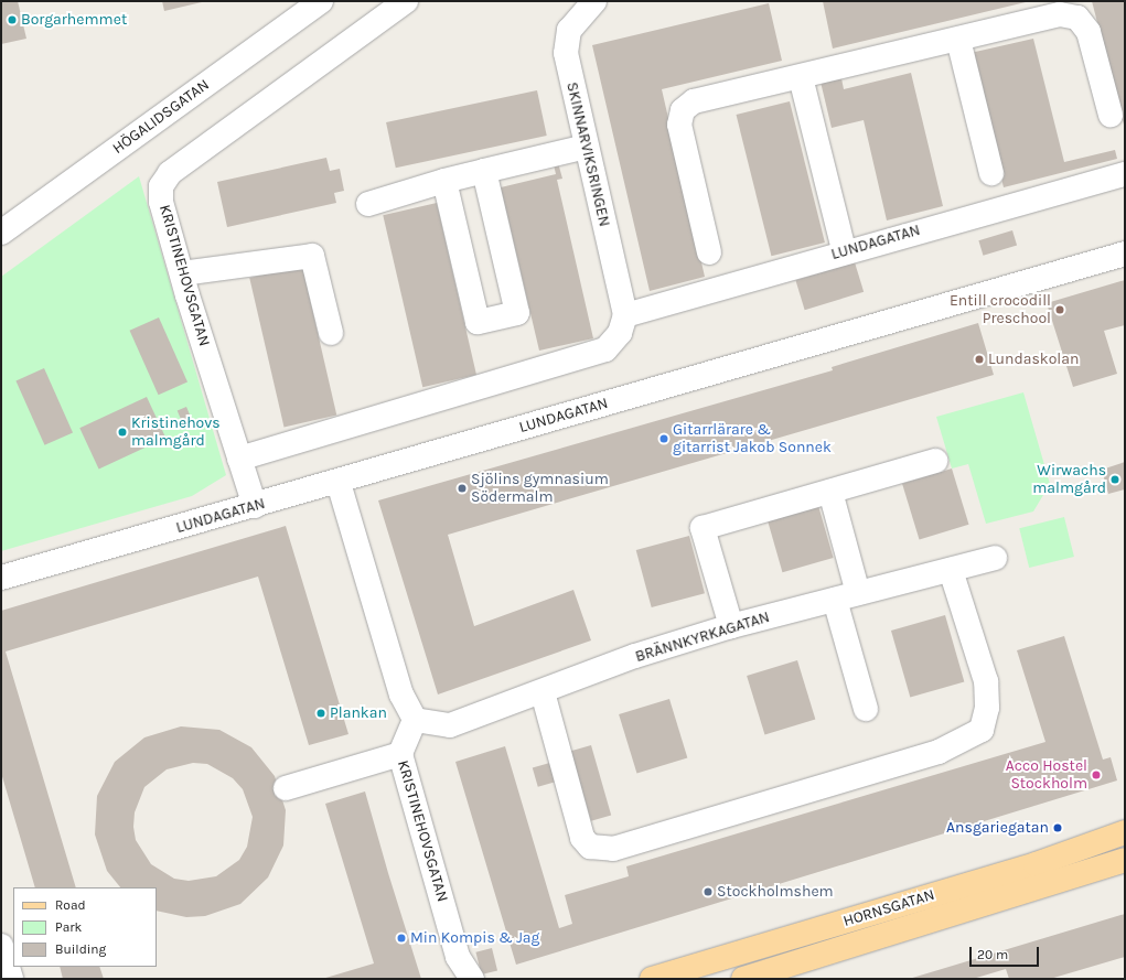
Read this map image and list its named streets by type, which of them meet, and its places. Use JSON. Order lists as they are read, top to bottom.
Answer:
{
  "streets": {
    "main road": ["HORNSGATAN"],
    "street": [
      "HÖGALIDSGATAN",
      "SKINNARVIKSRINGEN",
      "LUNDAGATAN",
      "KRISTINEHOVSGATAN",
      "BRÄNNKYRKAGATAN"
    ]
  },
  "crossings": [
    ["SKINNARVIKSRINGEN", "LUNDAGATAN"],
    ["LUNDAGATAN", "KRISTINEHOVSGATAN"],
    ["KRISTINEHOVSGATAN", "BRÄNNKYRKAGATAN"]
  ],
  "places": [
    "Borgarhemmet",
    "Entill crocodill Preschool",
    "Lundaskolan",
    "Kristinehovs malmgård",
    "Gitarrlärare & gitarrist Jakob Sonnek",
    "Wirwachs malmgård",
    "Sjölins gymnasium Södermalm",
    "Plankan",
    "Acco Hostel Stockholm",
    "Ansgariegatan",
    "Stockholmshem",
    "Min Kompis & Jag"
  ],
  "legend": ["Road", "Park", "Building"],
  "scale_bar": "20 m"
}
